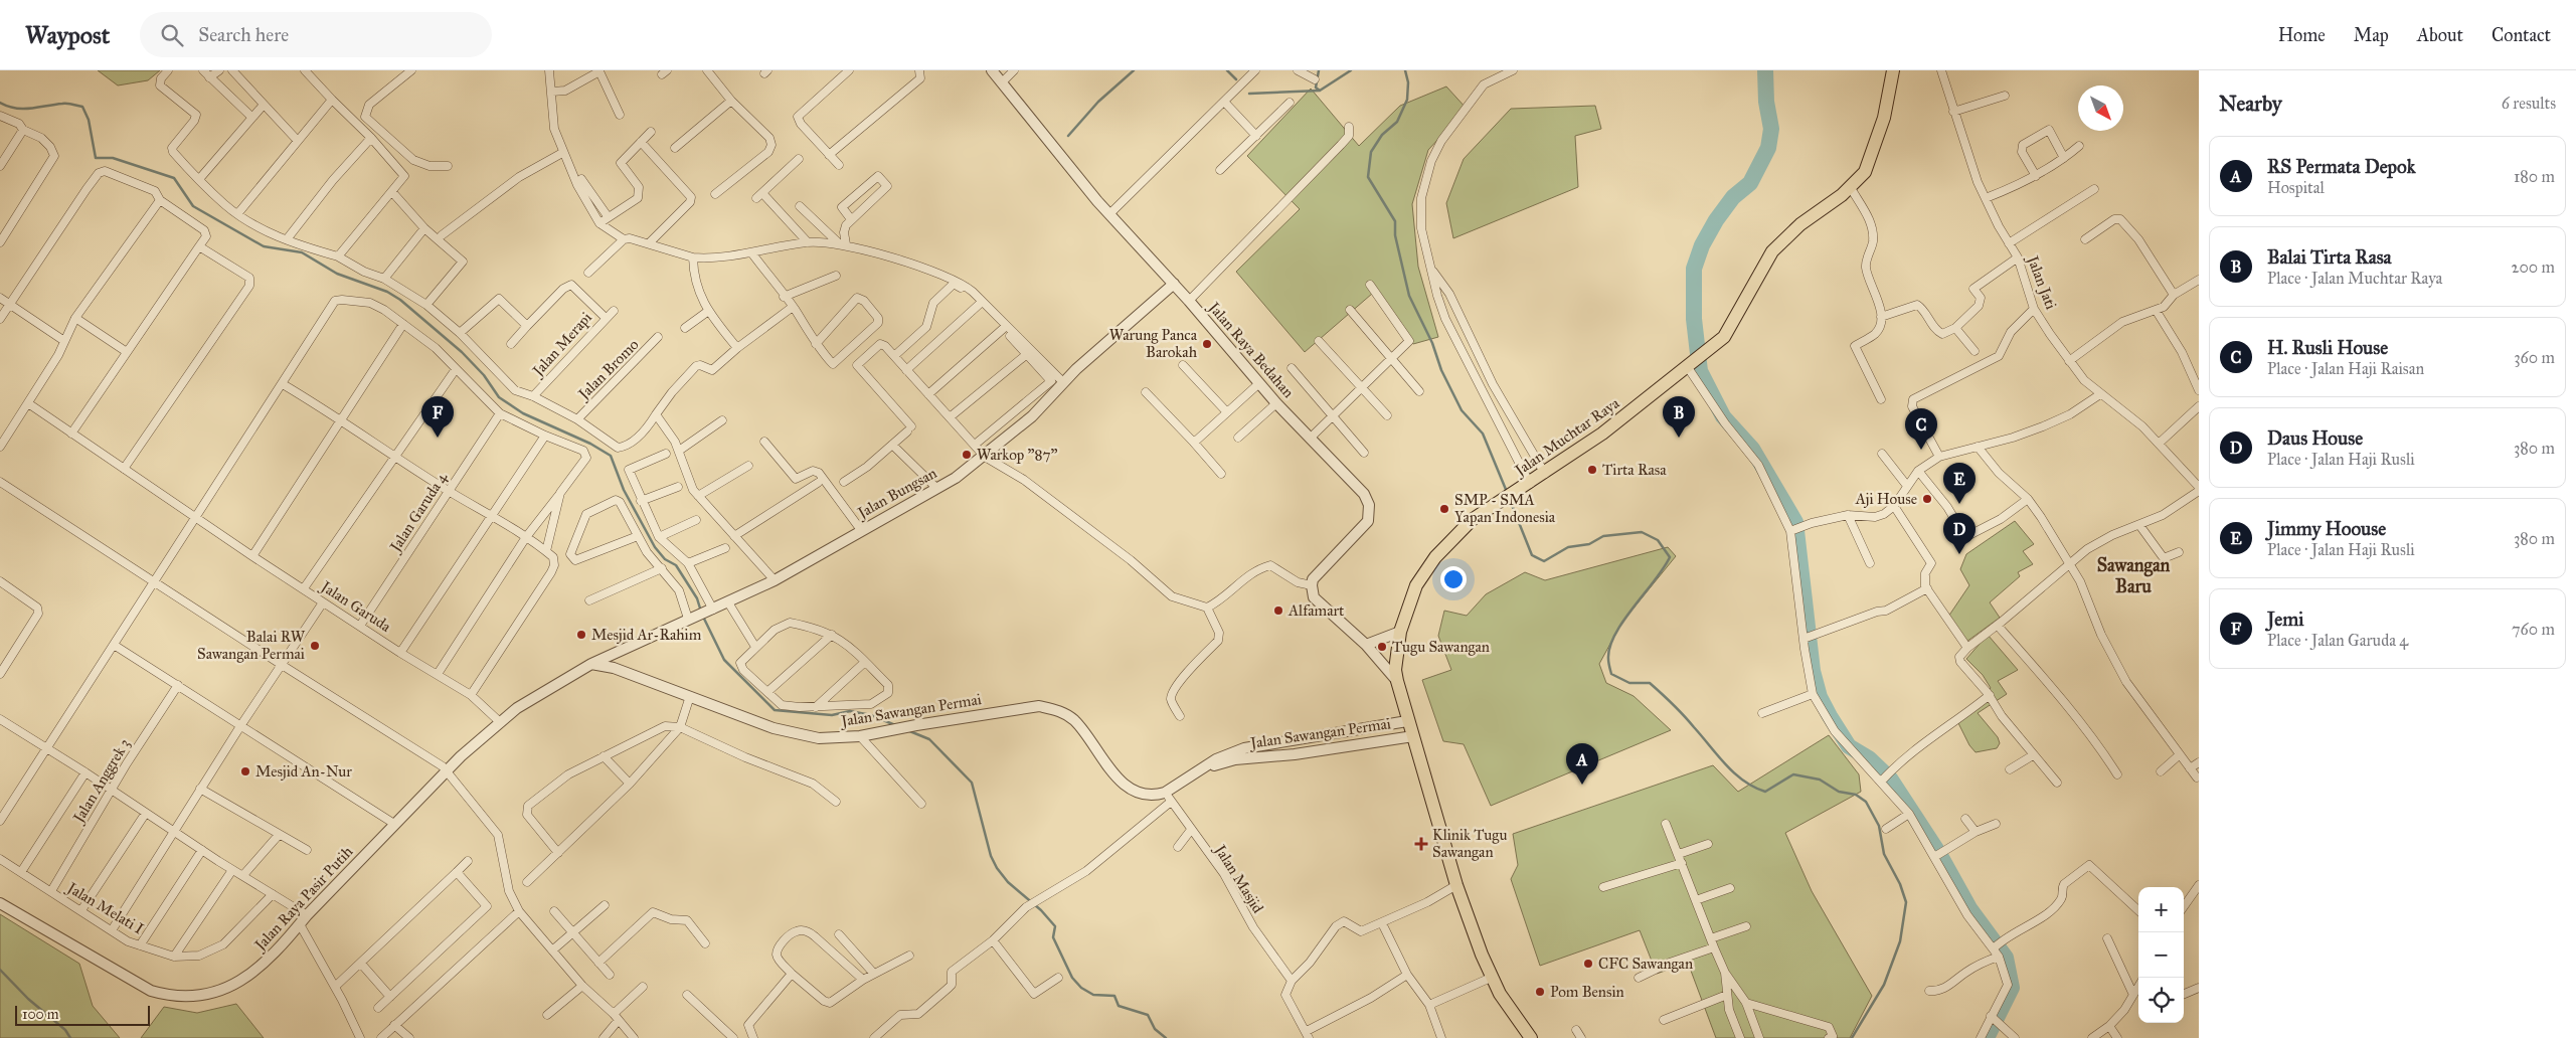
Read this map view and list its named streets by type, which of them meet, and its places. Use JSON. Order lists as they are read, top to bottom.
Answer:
{
  "streets": {
    "highway": ["Jalan Muchtar Raya"],
    "street": [
      "Jalan Jati",
      "Jalan Merapi",
      "Jalan Raya Bedahan",
      "Jalan Bromo",
      "Jalan Bungsan",
      "Jalan Garuda 4",
      "Jalan Garuda",
      "Jalan Sawangan Permai",
      "Jalan Anggrek 3",
      "Jalan Masjid",
      "Jalan Raya Pasir Putih",
      "Jalan Melati I"
    ]
  },
  "crossings": [
    ["Jalan Raya Bedahan", "Jalan Bungsan"],
    ["Jalan Muchtar Raya", "Jalan Sawangan Permai"],
    ["Jalan Bungsan", "Jalan Sawangan Permai"],
    ["Jalan Bungsan", "Jalan Raya Pasir Putih"],
    ["Jalan Garuda 4", "Jalan Garuda"],
    ["Jalan Garuda", "Jalan Raya Pasir Putih"],
    ["Jalan Sawangan Permai", "Jalan Masjid"],
    ["Jalan Sawangan Permai", "Jalan Raya Pasir Putih"],
    ["Jalan Anggrek 3", "Jalan Melati I"]
  ],
  "districts": ["Sawangan Baru"],
  "places": {
    "other": [
      "Warung Panca Barokah",
      "Warkop \"87\"",
      "Tirta Rasa",
      "Aji House",
      "SMP - SMA Yapan Indonesia",
      "Alfamart",
      "Mesjid Ar-Rahim",
      "Balai RW Sawangan Permai",
      "Tugu Sawangan",
      "Mesjid An-Nur",
      "CFC Sawangan",
      "Pom Bensin"
    ],
    "health": ["Klinik Tugu Sawangan"]
  },
  "scale_bar": "100 m",
  "north": "bottom right",
  "page": {
    "header": "Waypost",
    "search": "Search here",
    "nav": [
      "Home",
      "Map",
      "About",
      "Contact"
    ],
    "heading": ["Nearby", "6 results"],
    "list": [
      {
        "mark": "A",
        "name": "RS Permata Depok",
        "note": "Hospital",
        "value": "180 m"
      },
      {
        "mark": "B",
        "name": "Balai Tirta Rasa",
        "note": "Place · Jalan Muchtar Raya",
        "value": "200 m"
      },
      {
        "mark": "C",
        "name": "H. Rusli House",
        "note": "Place · Jalan Haji Raisan",
        "value": "360 m"
      },
      {
        "mark": "D",
        "name": "Daus House",
        "note": "Place · Jalan Haji Rusli",
        "value": "380 m"
      },
      {
        "mark": "E",
        "name": "Jimmy Hoouse",
        "note": "Place · Jalan Haji Rusli",
        "value": "380 m"
      },
      {
        "mark": "F",
        "name": "Jemi",
        "note": "Place · Jalan Garuda 4",
        "value": "760 m"
      }
    ],
    "pins": [
      "B",
      "F",
      "C",
      "E",
      "D",
      "A"
    ],
    "map_buttons": ["+", "−"],
    "scale": "100 m"
  }
}
